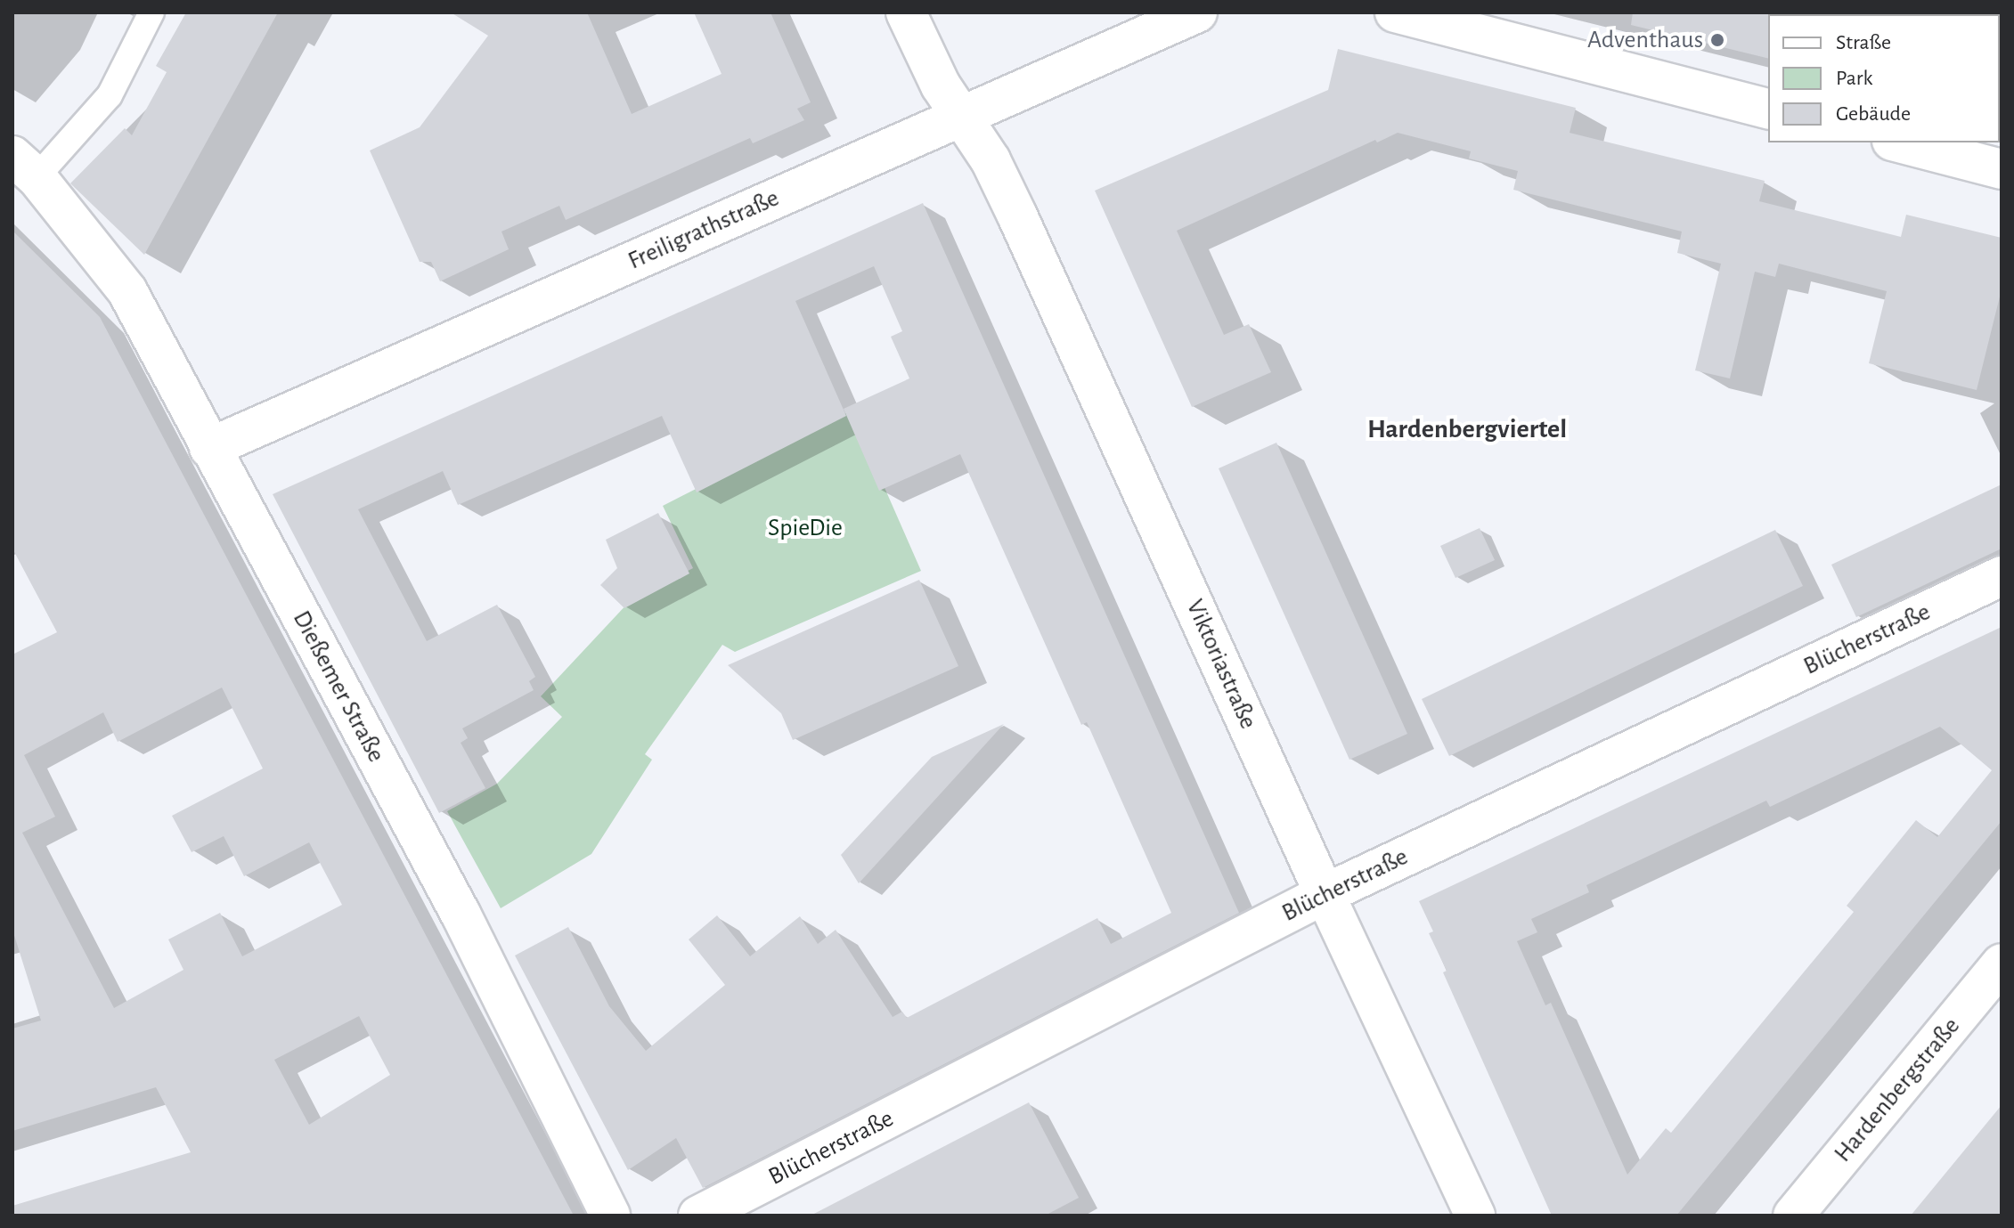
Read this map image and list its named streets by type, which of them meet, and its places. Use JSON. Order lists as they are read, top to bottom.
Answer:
{
  "streets": {
    "street": [
      "Freiligrathstraße",
      "Blücherstraße",
      "Viktoriastraße",
      "Dießemer Straße",
      "Hardenbergstraße"
    ]
  },
  "crossings": [
    ["Freiligrathstraße", "Viktoriastraße"],
    ["Freiligrathstraße", "Dießemer Straße"],
    ["Blücherstraße", "Viktoriastraße"]
  ],
  "districts": ["Hardenbergviertel"],
  "parks": ["SpieDie"],
  "places": ["Adventhaus"],
  "legend": ["Straße", "Park", "Gebäude"]
}
